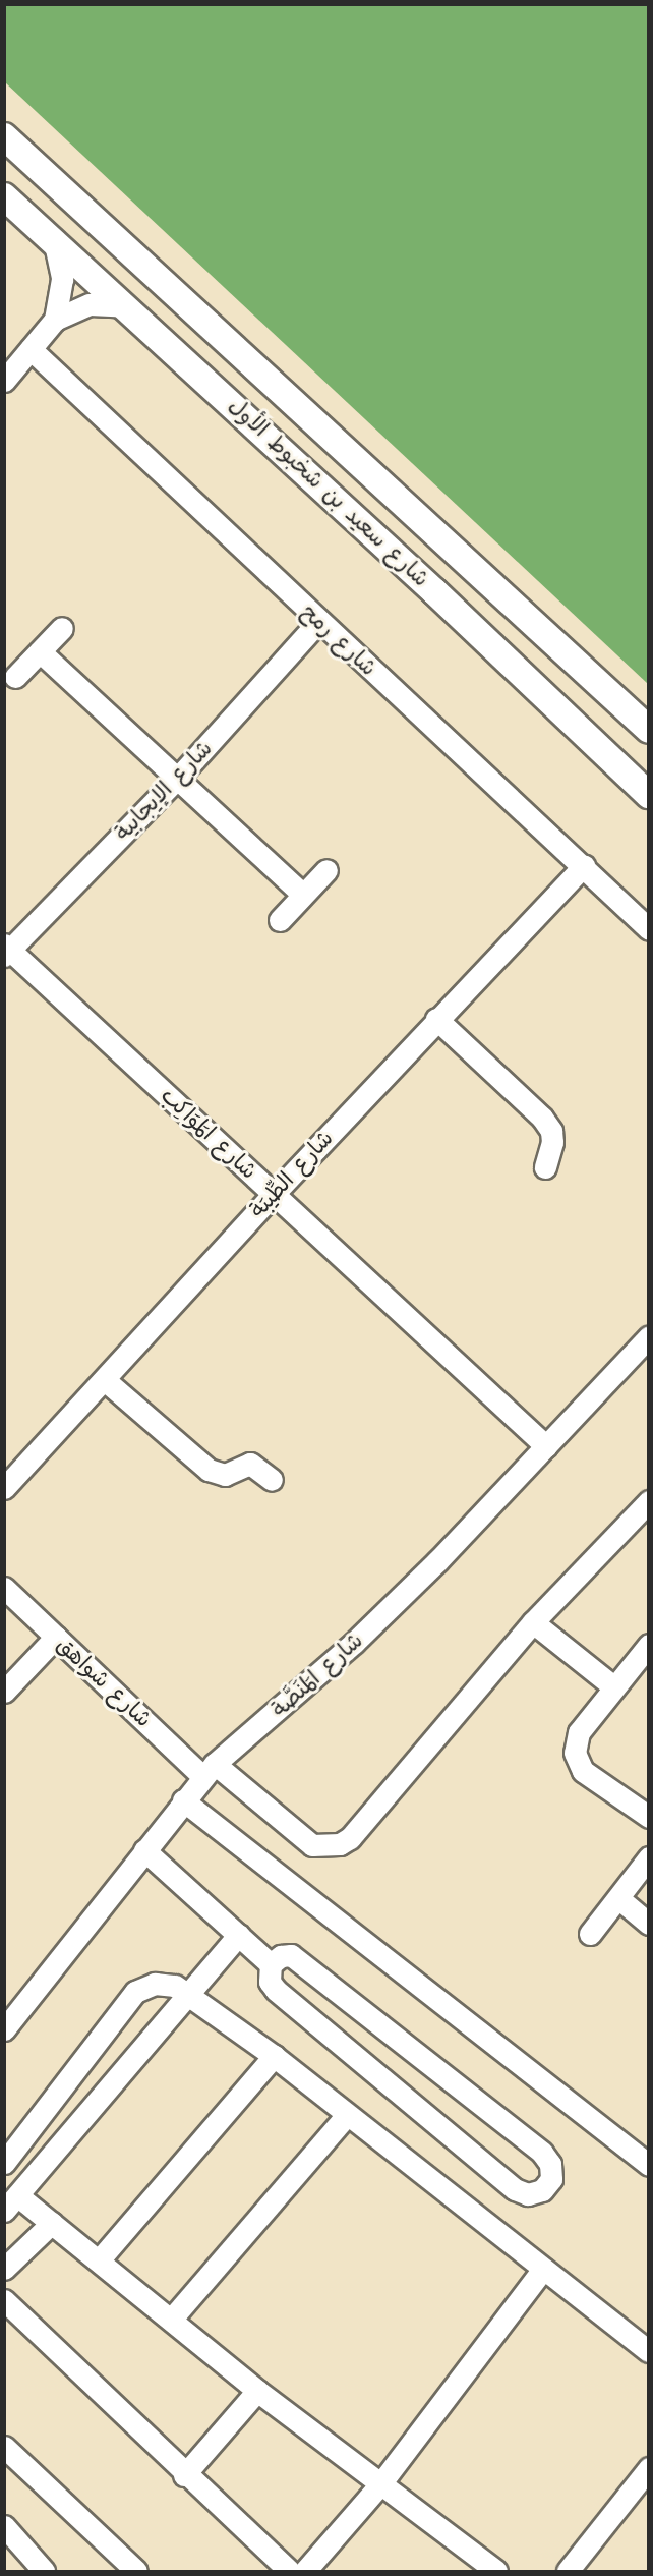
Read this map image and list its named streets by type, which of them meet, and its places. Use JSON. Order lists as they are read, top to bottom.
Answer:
{
  "streets": {
    "main road": ["شارع سعيد بن شخبوط الأول"],
    "street": [
      "شارع رمح",
      "شارع الإيجابية",
      "شارع المَوَاكِب",
      "شارع الطِّيبَة",
      "شارع المَنَصَّة",
      "شارع شواهق"
    ]
  },
  "crossings": [
    ["شارع رمح", "شارع الإيجابية"],
    ["شارع رمح", "شارع الطِّيبَة"],
    ["شارع الإيجابية", "شارع المَوَاكِب"],
    ["شارع المَوَاكِب", "شارع الطِّيبَة"],
    ["شارع المَوَاكِب", "شارع المَنَصَّة"],
    ["شارع المَنَصَّة", "شارع شواهق"]
  ]
}
